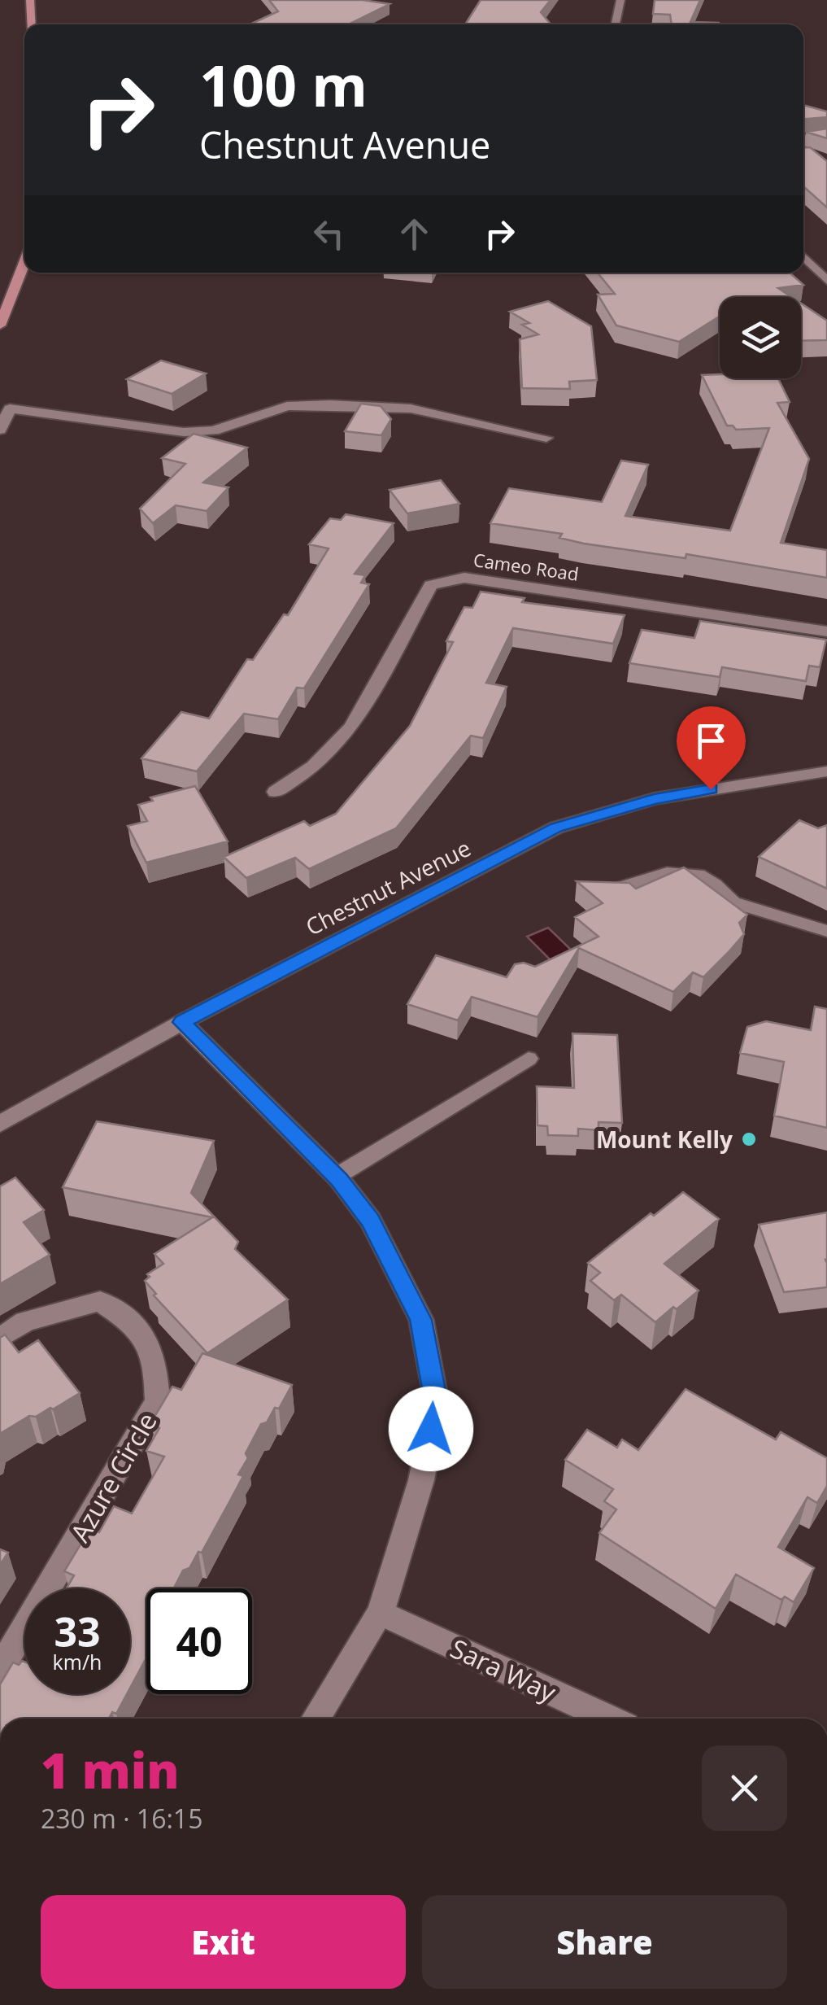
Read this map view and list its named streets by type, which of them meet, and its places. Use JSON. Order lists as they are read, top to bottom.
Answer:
{
  "streets": {
    "street": [
      "Cameo Road",
      "Chestnut Avenue",
      "Azure Circle",
      "Sara Way"
    ]
  },
  "places": ["Mount Kelly"],
  "page": {
    "turn": ["100 m", "Chestnut Avenue"],
    "speed": "33 km/h",
    "limit": "40",
    "heading": ["1 min", "230 m · 16:15"],
    "buttons": ["Exit", "Share"]
  }
}
